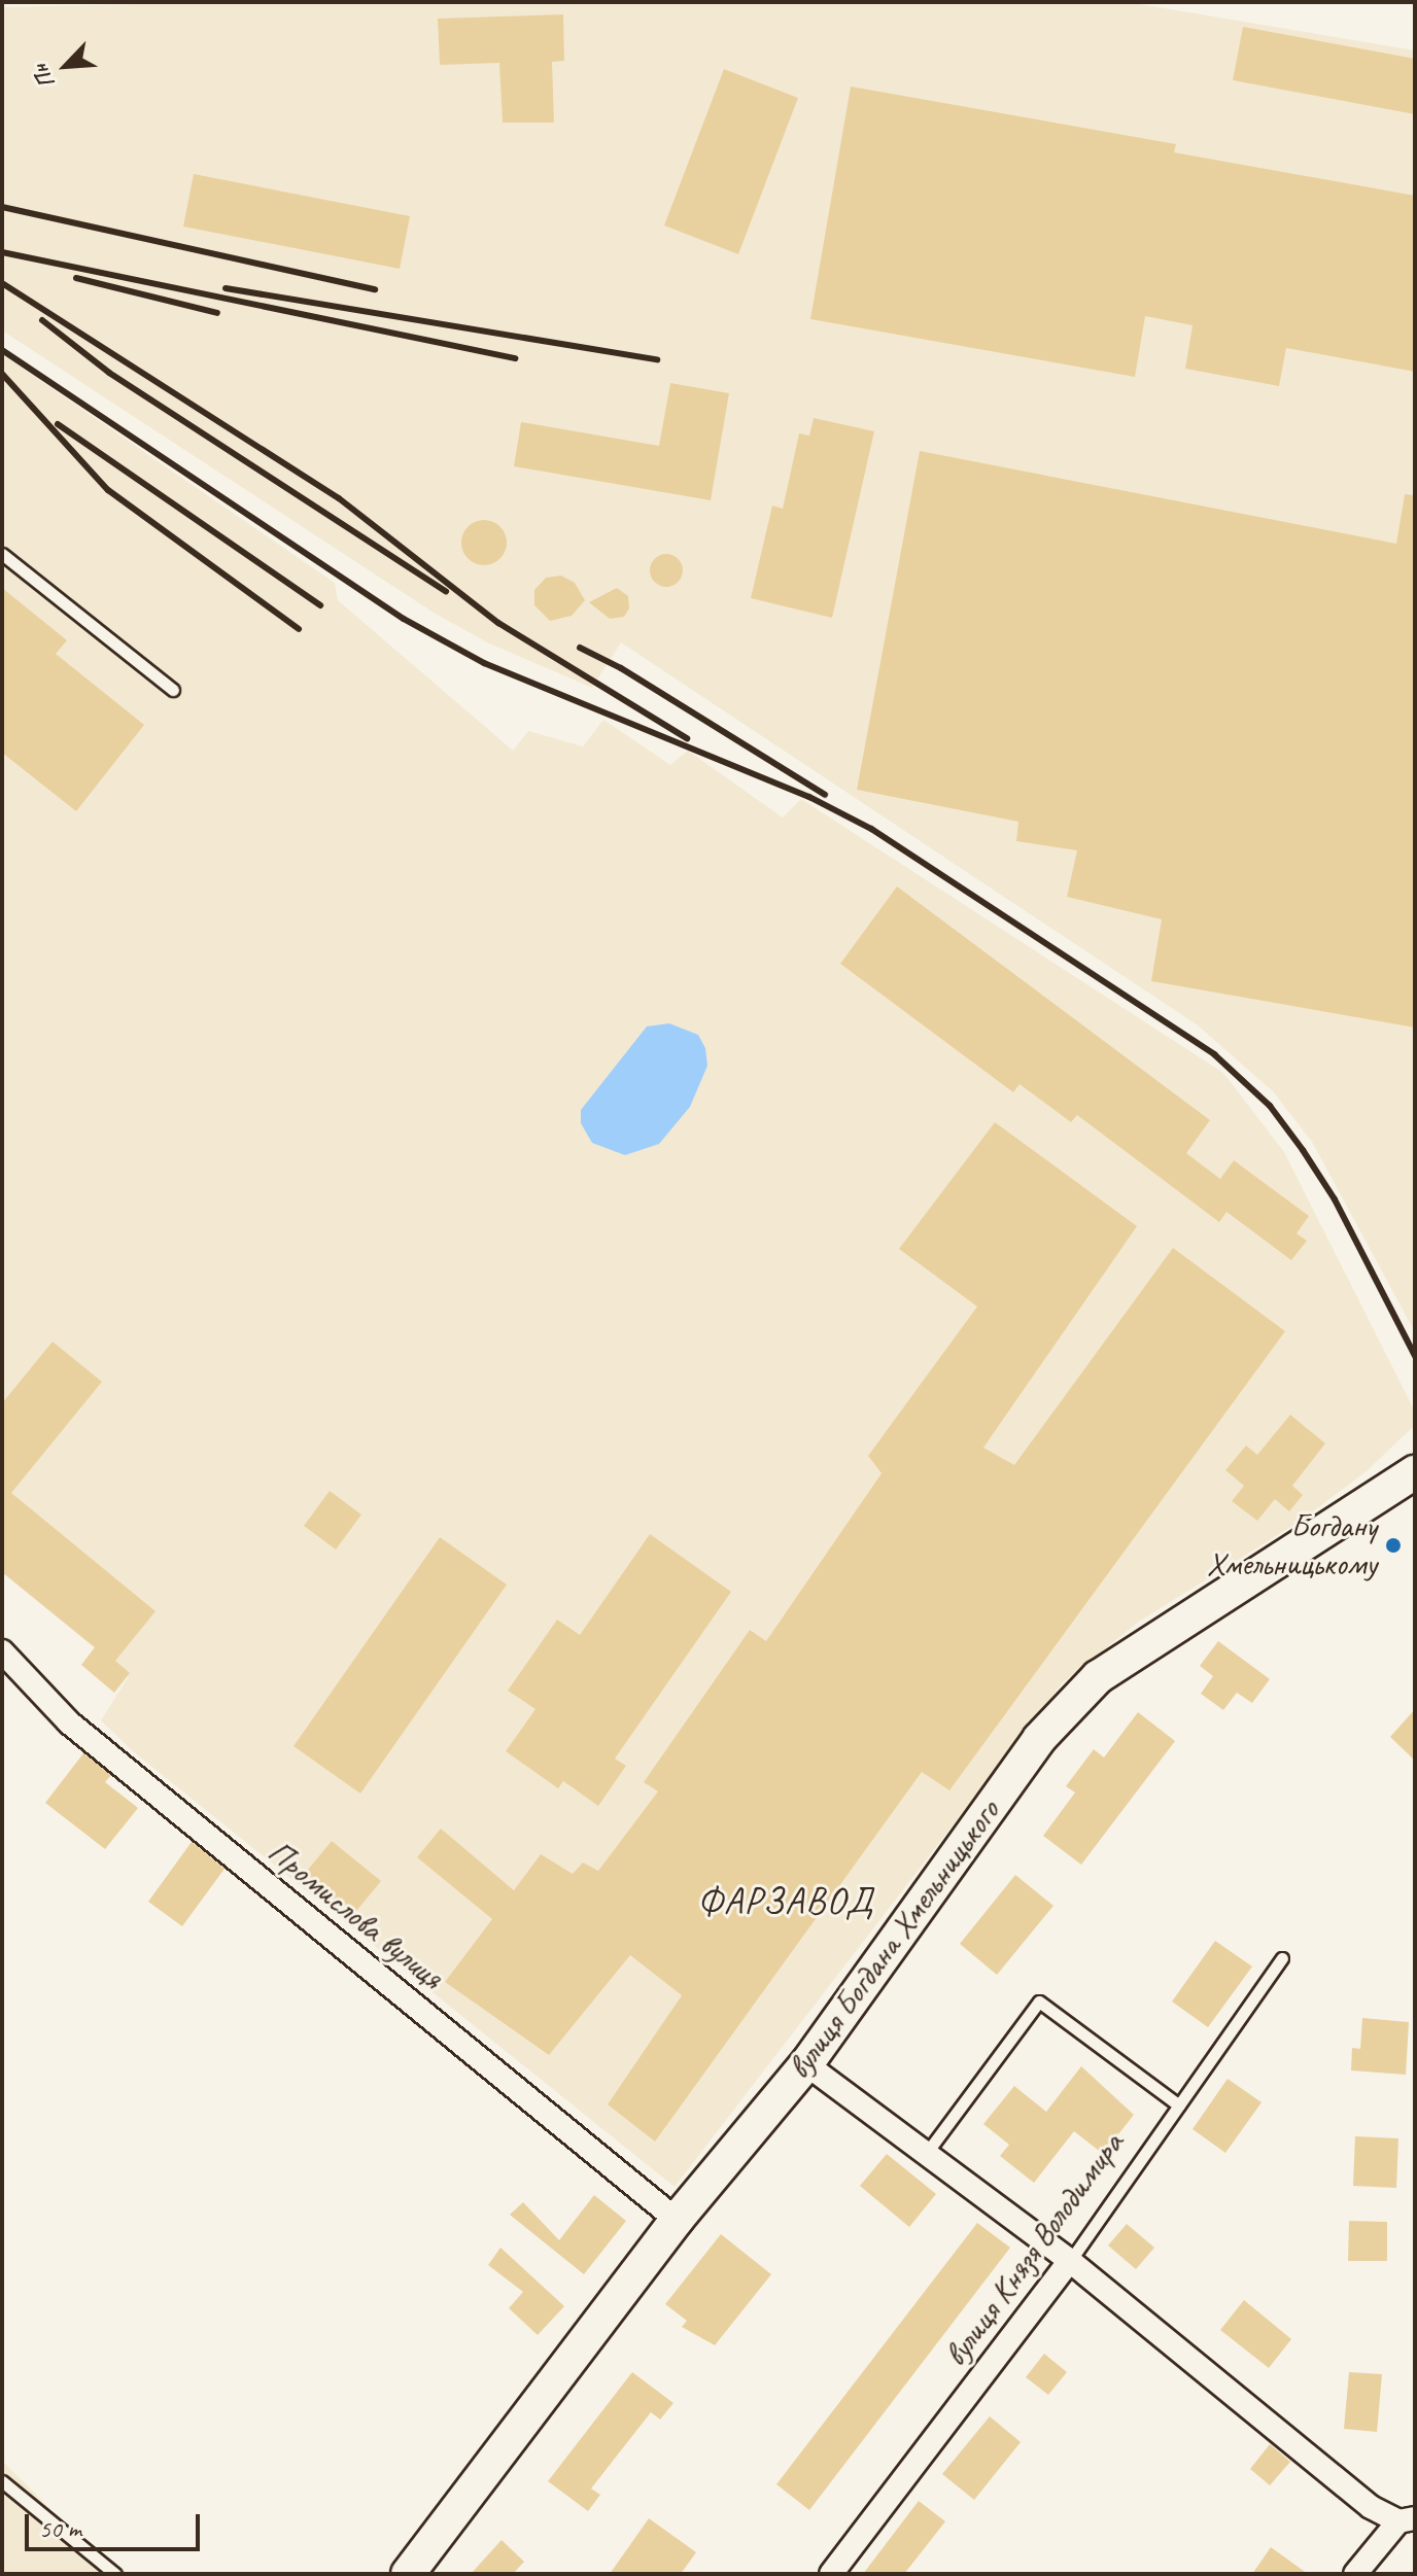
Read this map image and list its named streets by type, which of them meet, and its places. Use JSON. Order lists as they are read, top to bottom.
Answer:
{
  "streets": {
    "street": ["Промислова вулиця", "вулиця Богдана Хмельницького", "вулиця Князя Володимира"]
  },
  "crossings": [
    ["Промислова вулиця", "вулиця Богдана Хмельницького"]
  ],
  "districts": ["ФАРЗАВОД"],
  "places": ["Богдану Хмельницькому"],
  "scale_bar": "50 m",
  "north": "bottom left"
}
